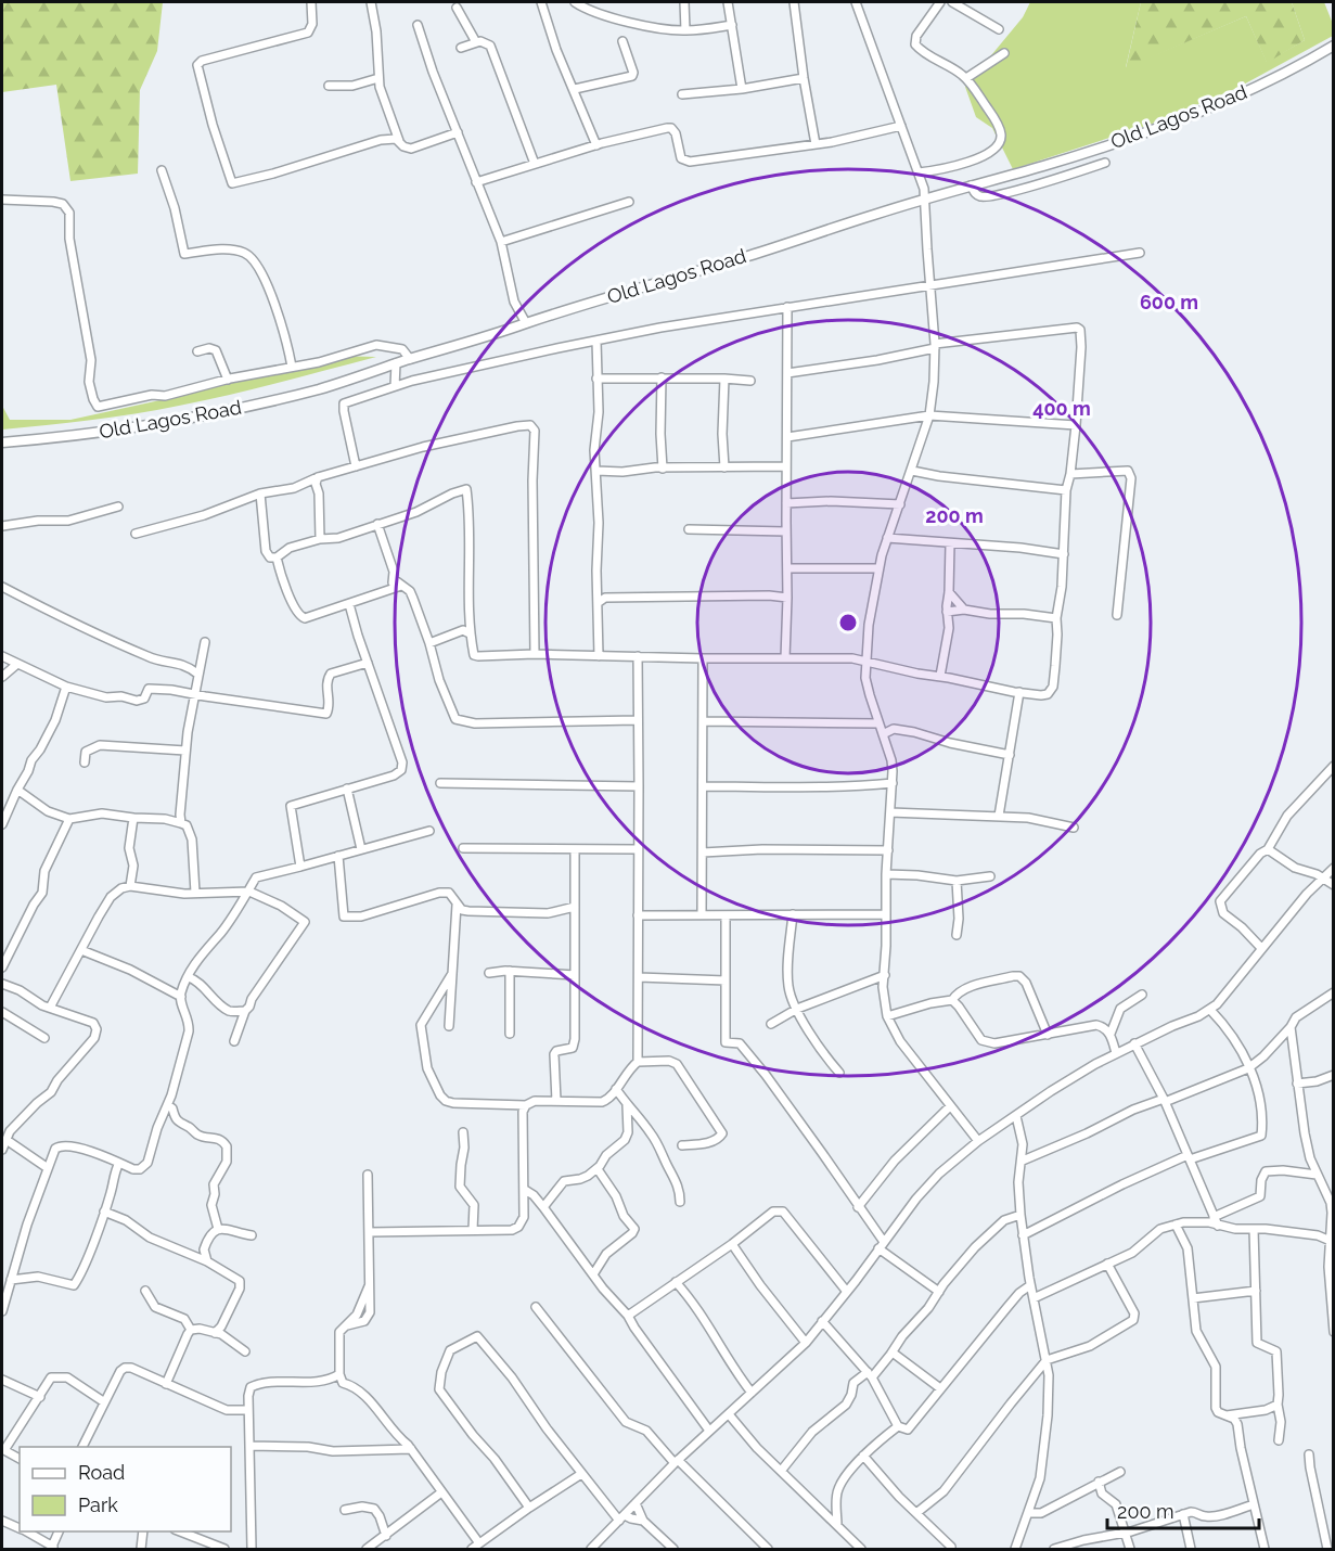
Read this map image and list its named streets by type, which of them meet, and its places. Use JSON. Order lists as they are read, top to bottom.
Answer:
{
  "streets": {
    "main road": ["Old Lagos Road"]
  },
  "legend": ["Road", "Park"],
  "scale_bar": "200 m",
  "rings": ["600 m", "400 m", "200 m"]
}
